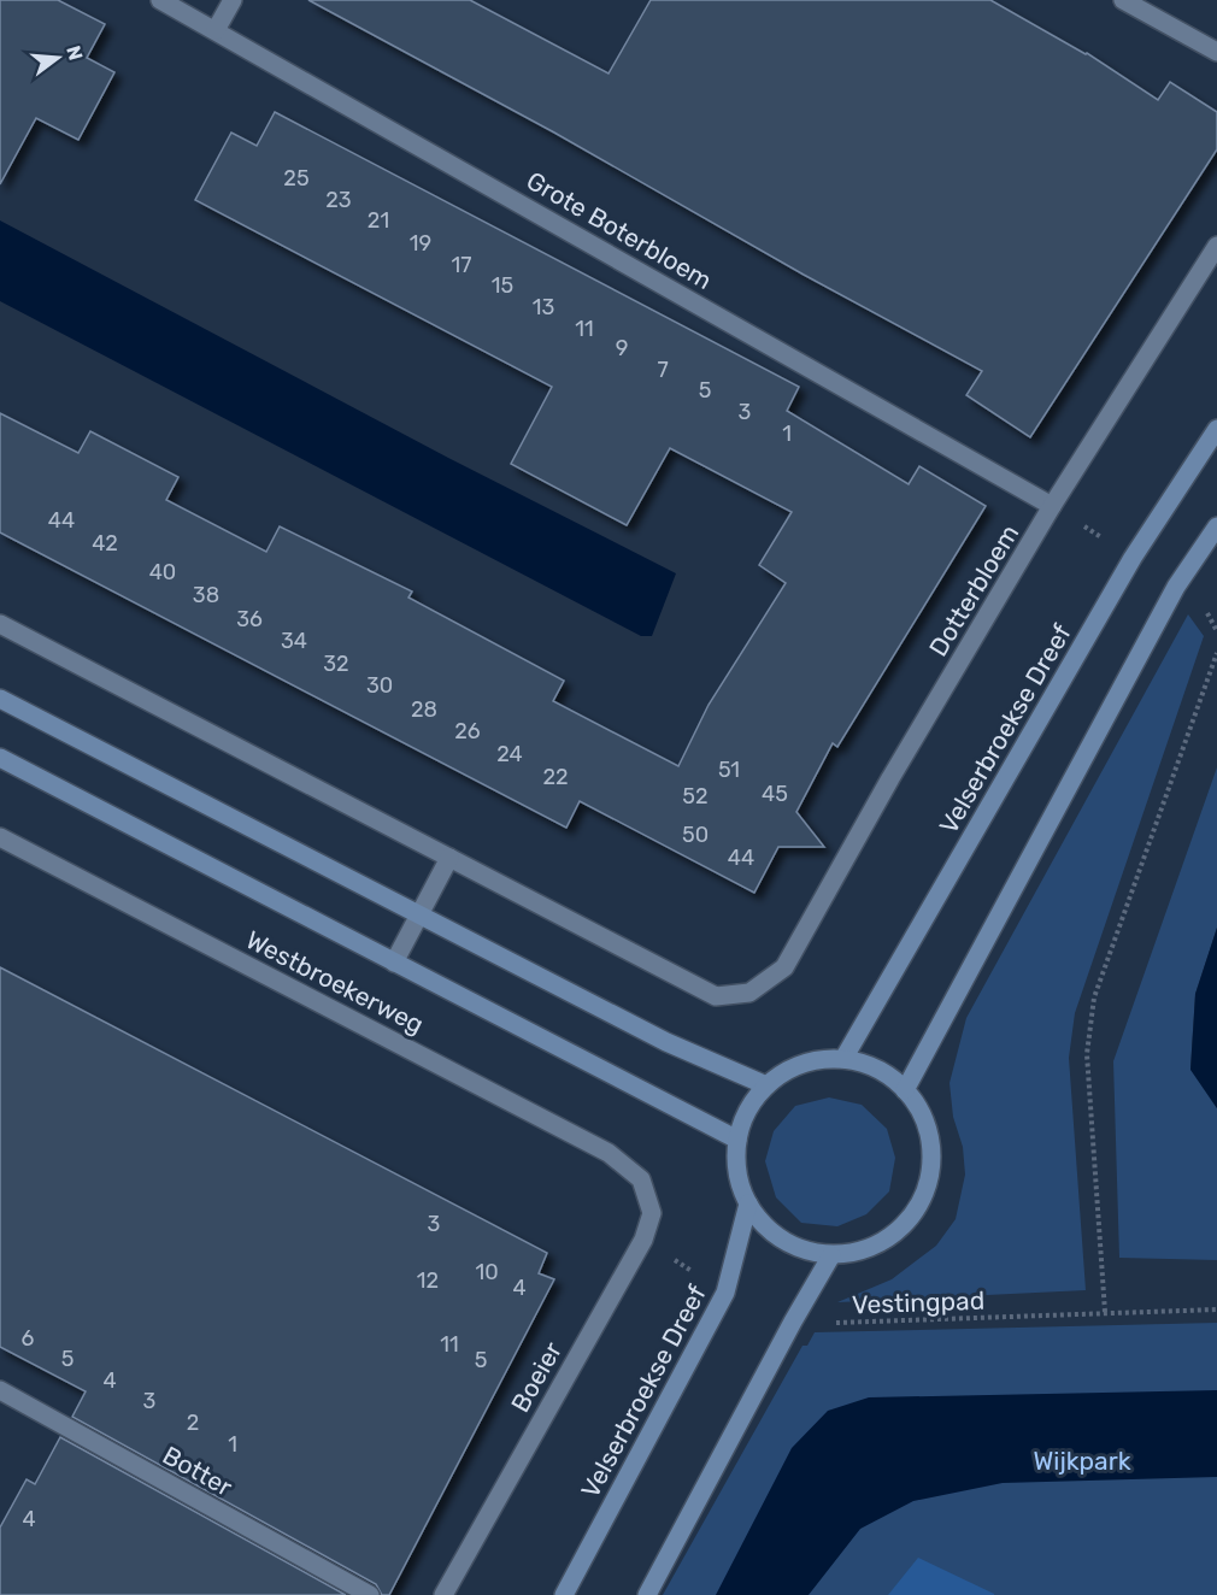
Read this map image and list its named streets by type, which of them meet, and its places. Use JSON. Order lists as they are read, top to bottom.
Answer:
{
  "streets": {
    "main road": ["Velserbroekse Dreef", "Westbroekerweg"],
    "street": [
      "Grote Boterbloem",
      "Dotterbloem",
      "Boeier",
      "Botter"
    ],
    "path": ["Vestingpad"]
  },
  "crossings": [
    ["Grote Boterbloem", "Dotterbloem"],
    ["Dotterbloem", "Westbroekerweg"],
    ["Velserbroekse Dreef", "Westbroekerweg"],
    ["Westbroekerweg", "Boeier"]
  ],
  "parks": ["Wijkpark"],
  "house_numbers": [
    "25",
    "23",
    "21",
    "19",
    "17",
    "15",
    "13",
    "11",
    "9",
    "7",
    "5",
    "3",
    "1",
    "44",
    "42",
    "40",
    "38",
    "36",
    "34",
    "32",
    "30",
    "28",
    "26",
    "24",
    "51",
    "22",
    "45",
    "52",
    "50",
    "44",
    "3",
    "10",
    "12",
    "4",
    "6",
    "11",
    "5",
    "5",
    "4",
    "3",
    "2",
    "1",
    "4"
  ],
  "north": "right"
}
